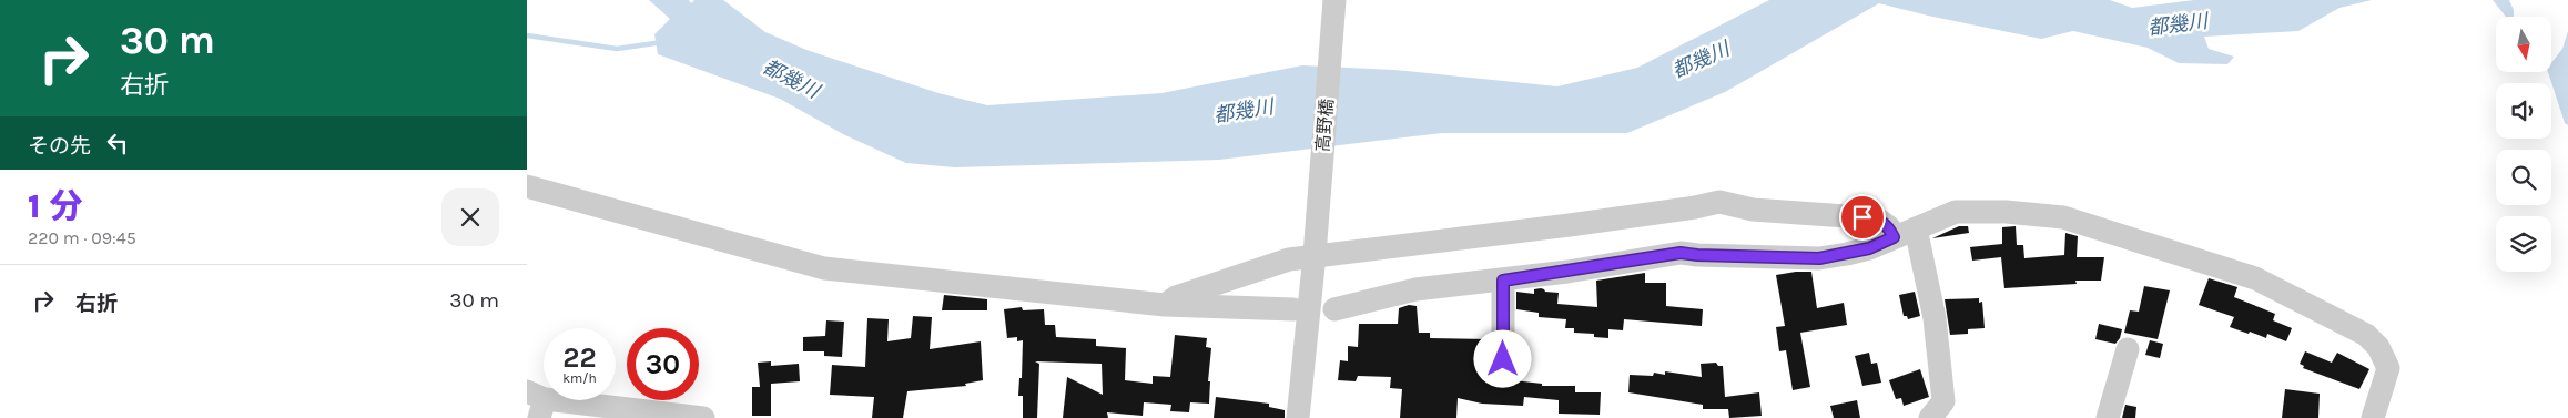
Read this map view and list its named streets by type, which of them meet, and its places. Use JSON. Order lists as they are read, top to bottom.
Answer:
{
  "streets": {
    "street": ["高野橋"]
  },
  "water": ["都幾川"],
  "north": "bottom",
  "page": {
    "turn": ["30 m", "右折"],
    "then": "その先",
    "heading": ["1 分", "220 m · 09:45"],
    "list": [
      {
        "name": "右折",
        "value": "30 m"
      }
    ],
    "speed": "22 km/h",
    "limit": "30"
  }
}
